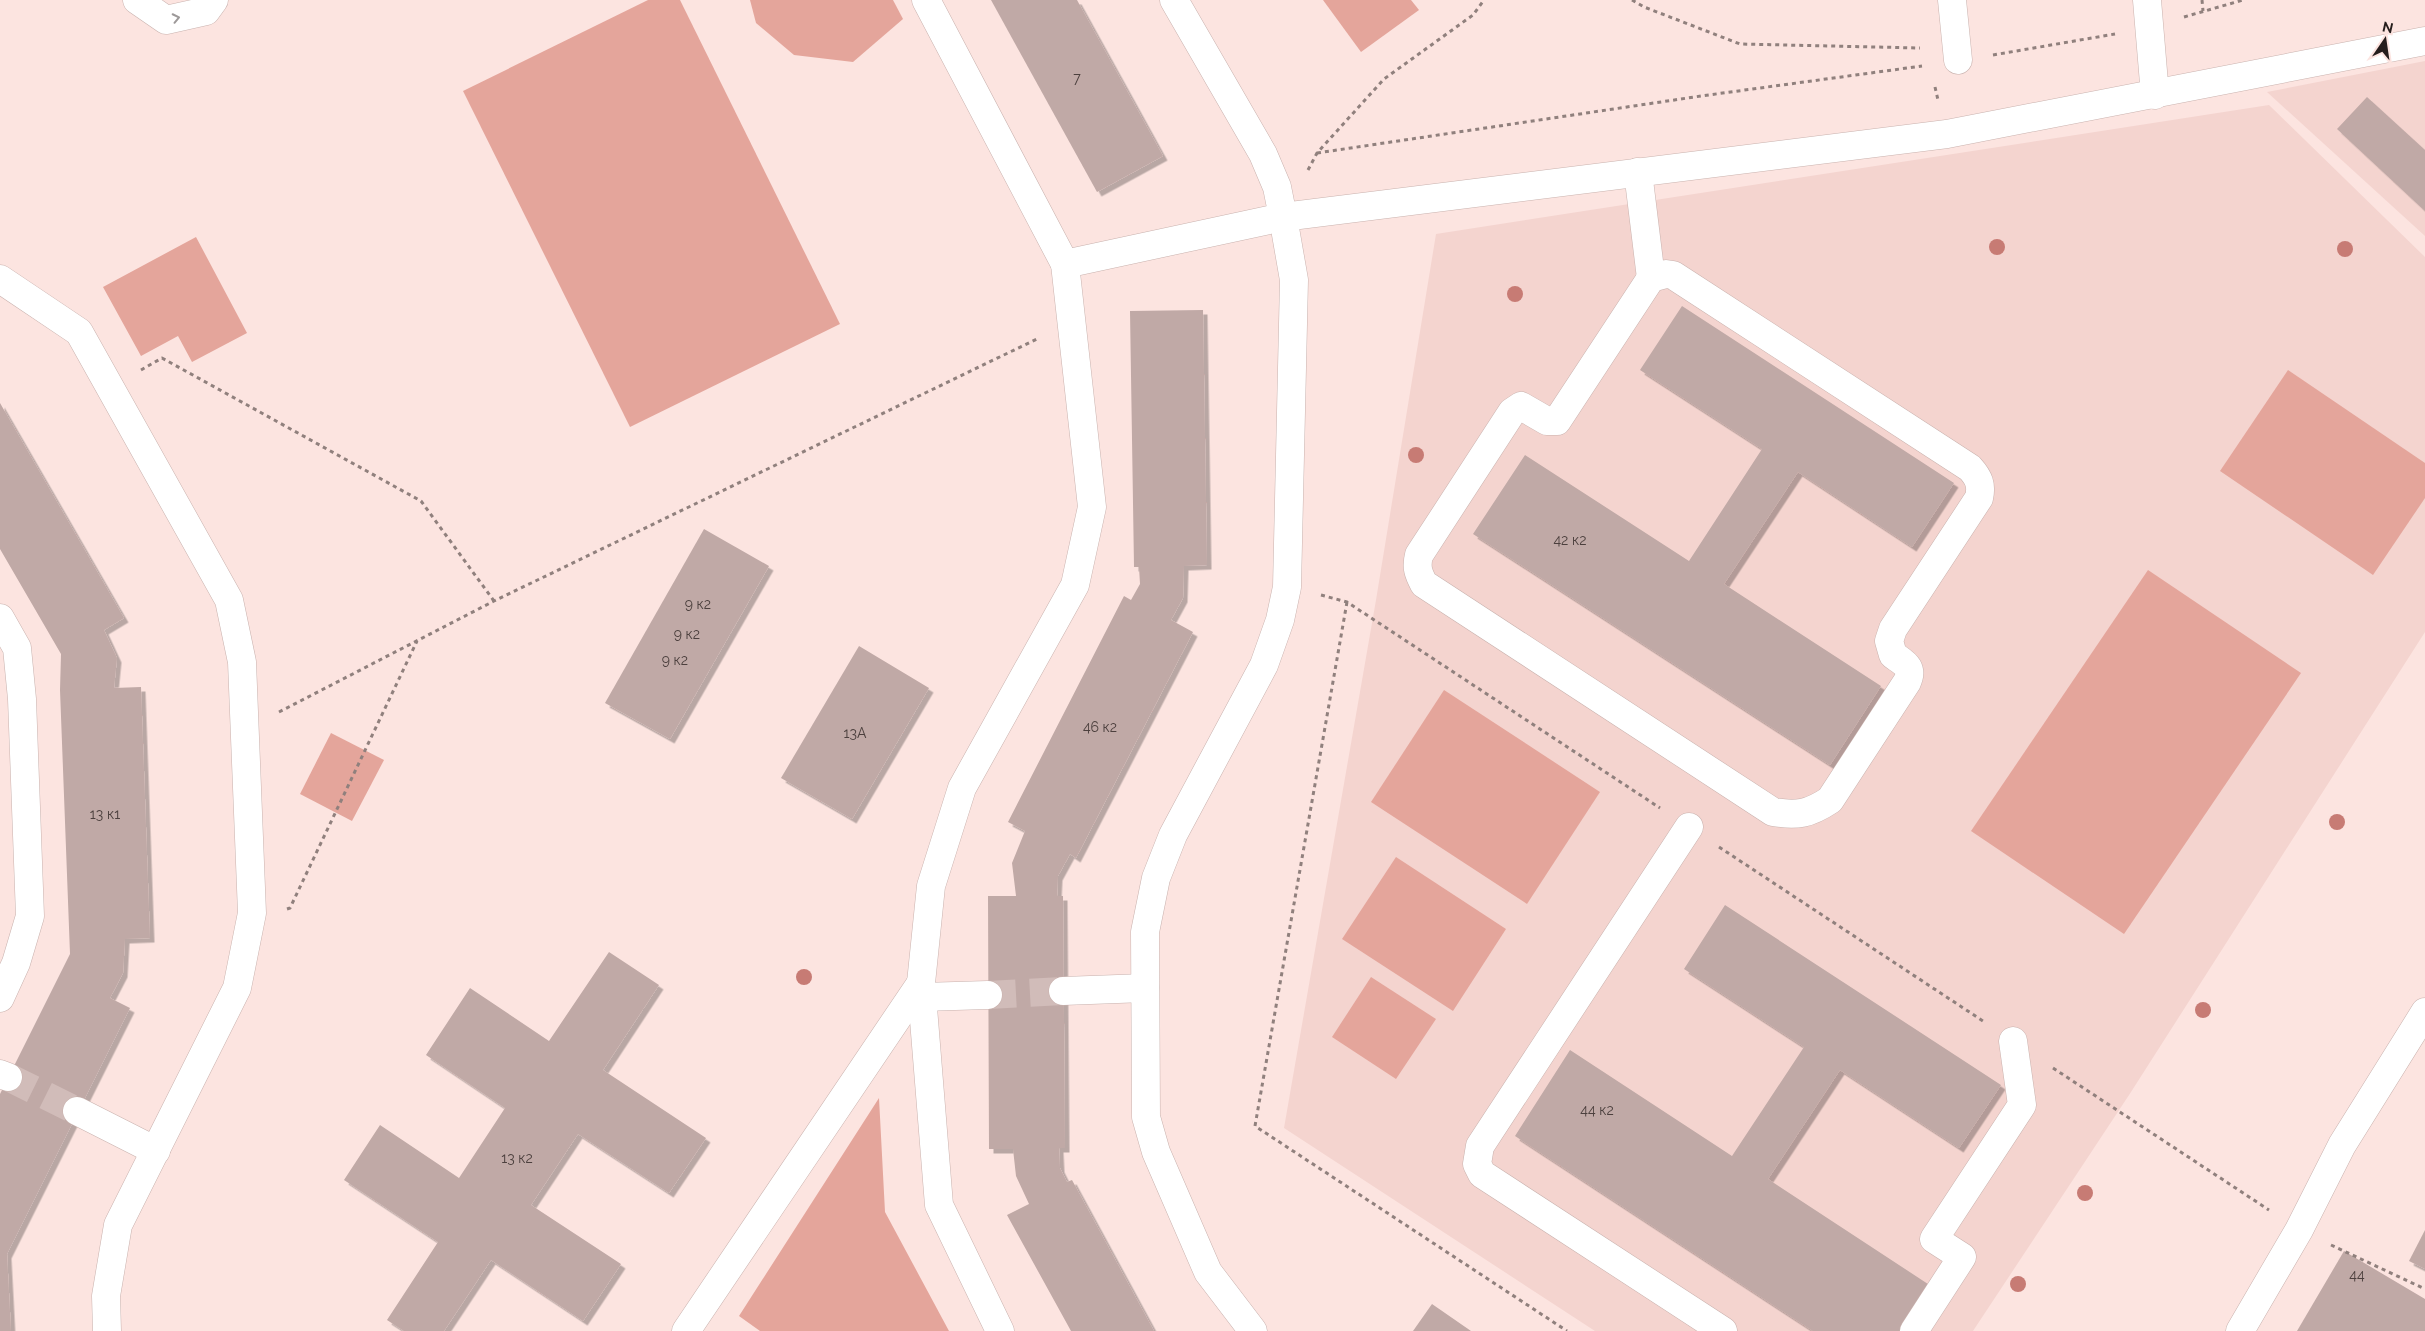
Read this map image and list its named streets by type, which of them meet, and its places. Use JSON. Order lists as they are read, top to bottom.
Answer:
{
  "house_numbers": [
    "7",
    "42 к2",
    "9 к2",
    "9 к2",
    "9 к2",
    "46 к2",
    "13А",
    "13 к1",
    "44 к2",
    "13 к2",
    "44"
  ],
  "north": "top"
}
